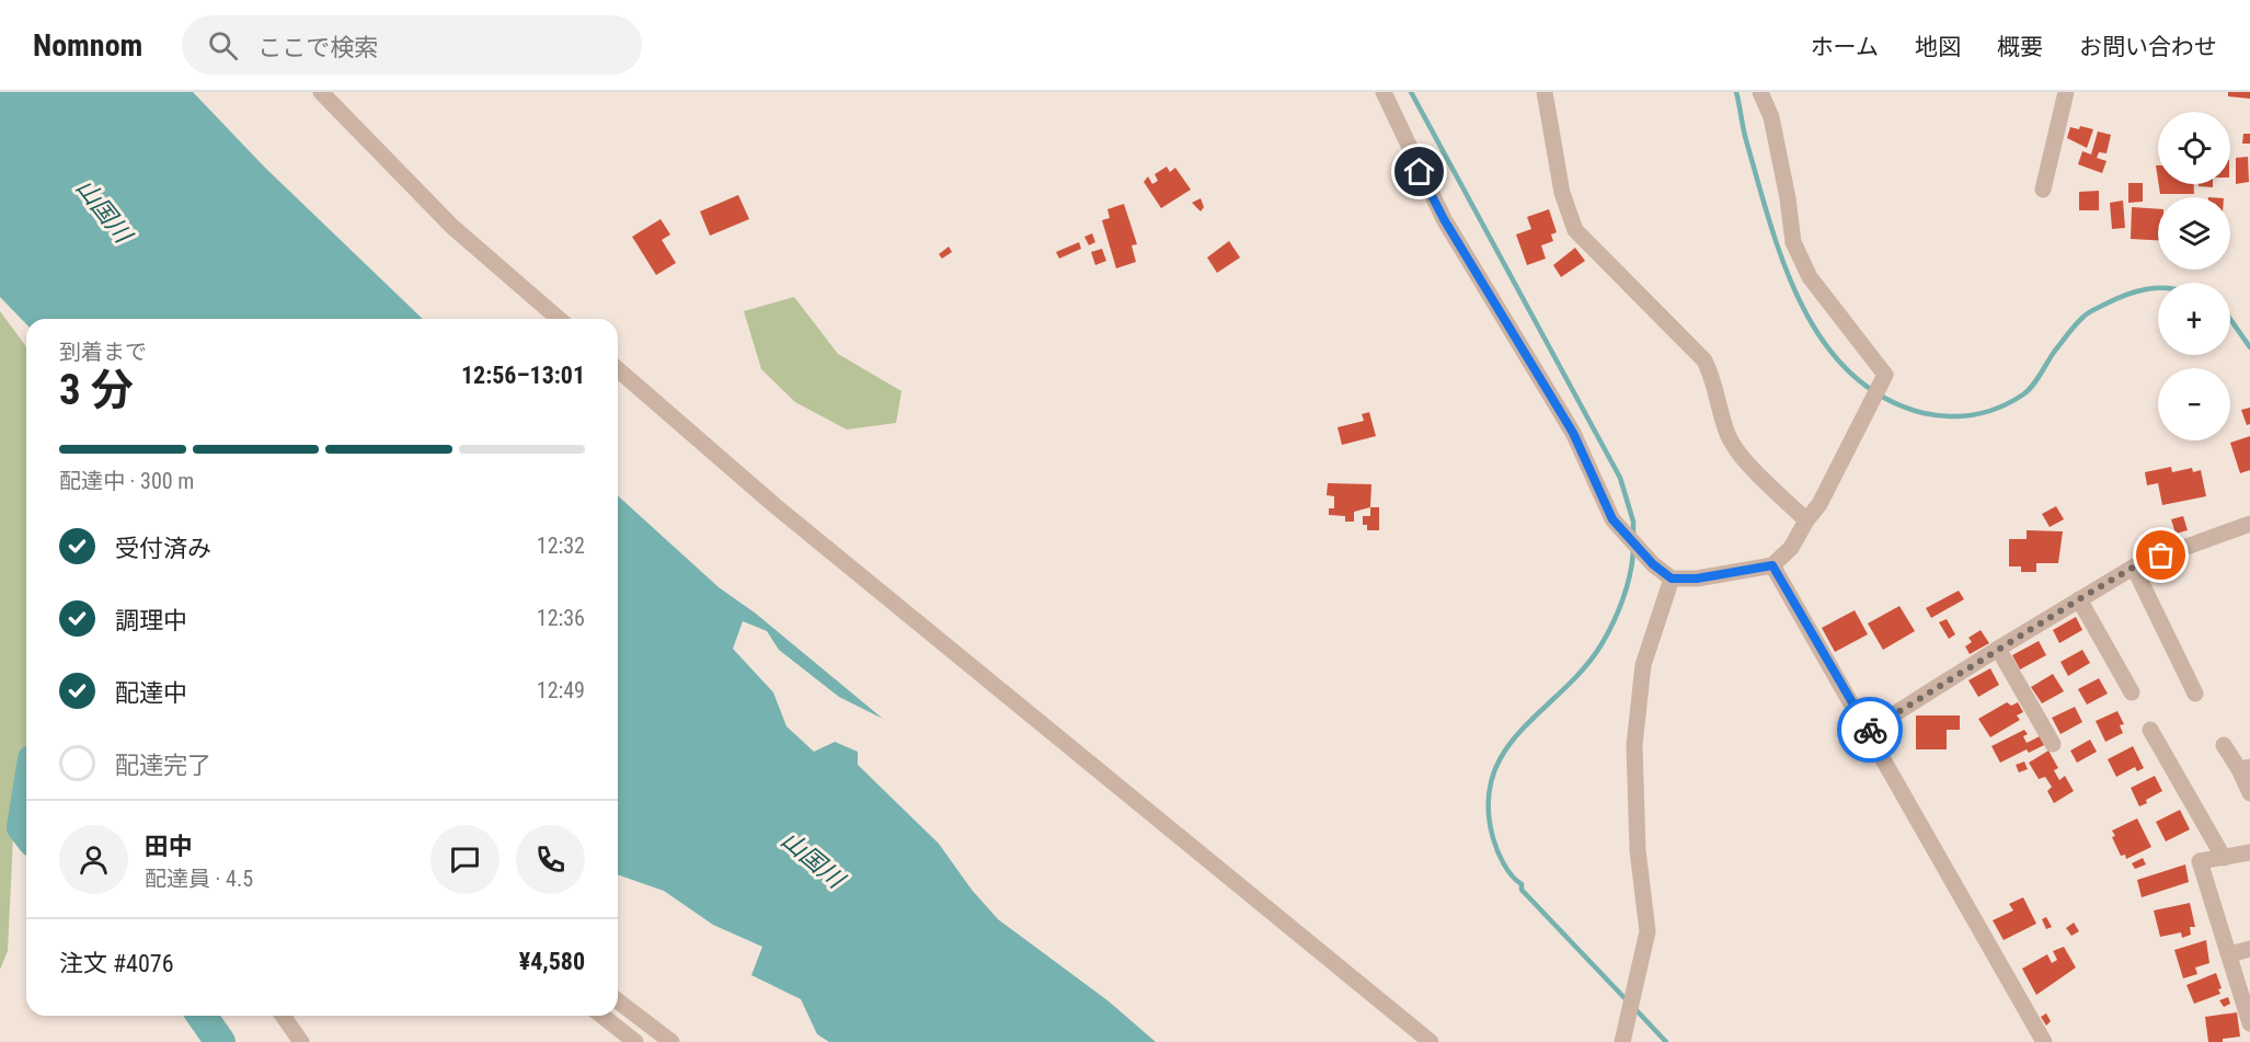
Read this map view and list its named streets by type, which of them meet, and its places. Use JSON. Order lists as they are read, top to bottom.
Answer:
{
  "water": ["山国川"],
  "page": {
    "header": "Nomnom",
    "search": "ここで検索",
    "nav": [
      "ホーム",
      "地図",
      "概要",
      "お問い合わせ"
    ],
    "map_buttons": ["+", "−"],
    "heading": ["3 分", "到着まで", "12:56–13:01"],
    "panel": [
      "田中",
      "配達員 · 4.5",
      "注文 #4076",
      "¥4,580"
    ],
    "bar": "配達中 · 300 m",
    "list": [
      ["受付済み", "12:32"],
      ["調理中", "12:36"],
      ["配達中", "12:49"],
      "配達完了"
    ]
  }
}
